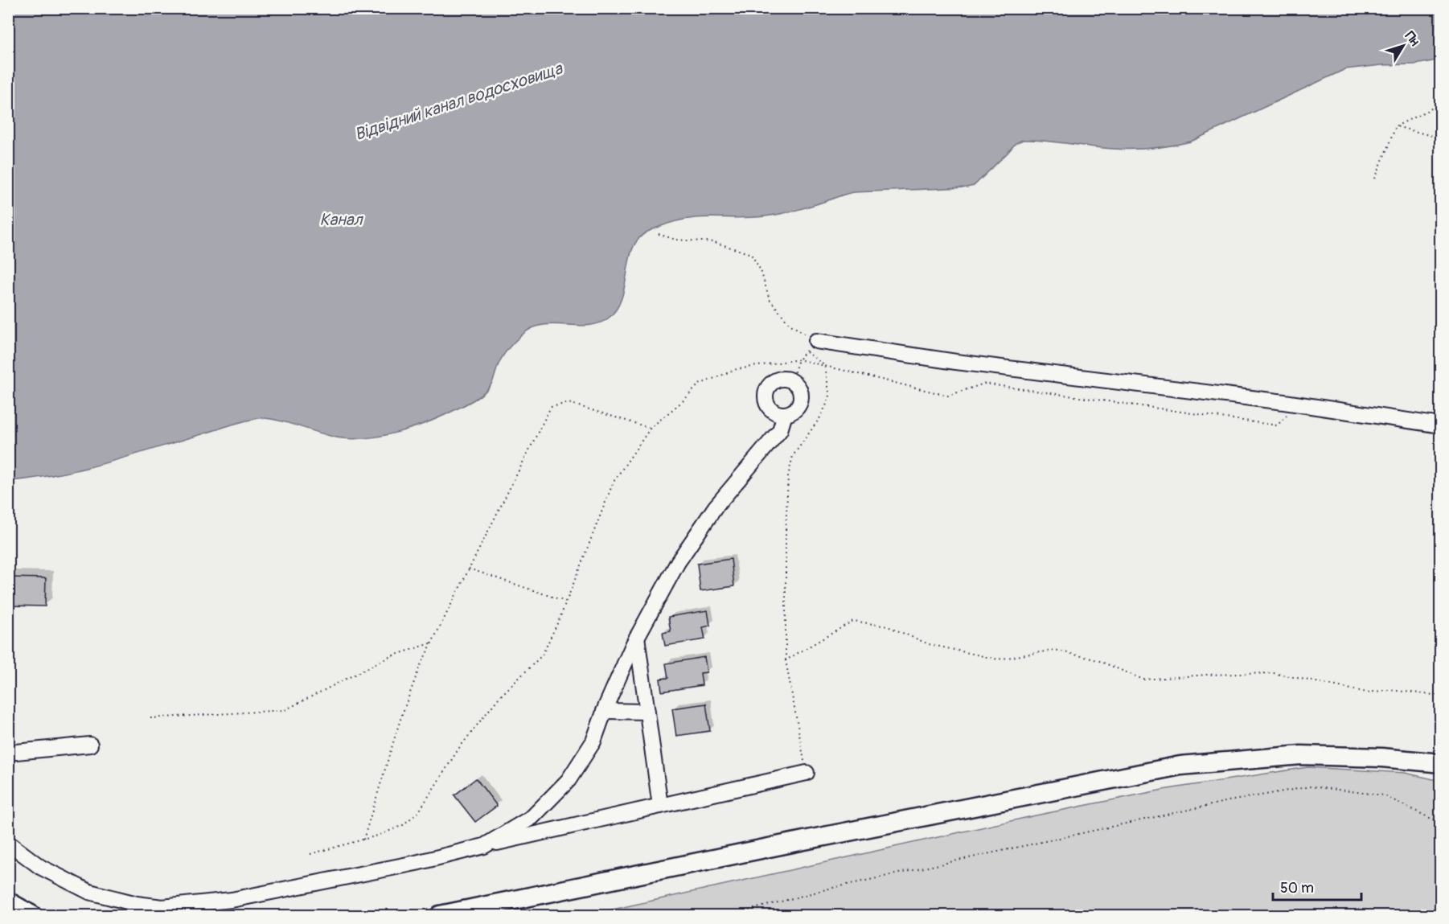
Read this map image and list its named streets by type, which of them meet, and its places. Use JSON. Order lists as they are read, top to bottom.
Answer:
{
  "water": ["Відвідний канал водосховища", "Канал"],
  "scale_bar": "50 m",
  "north": "top right"
}
